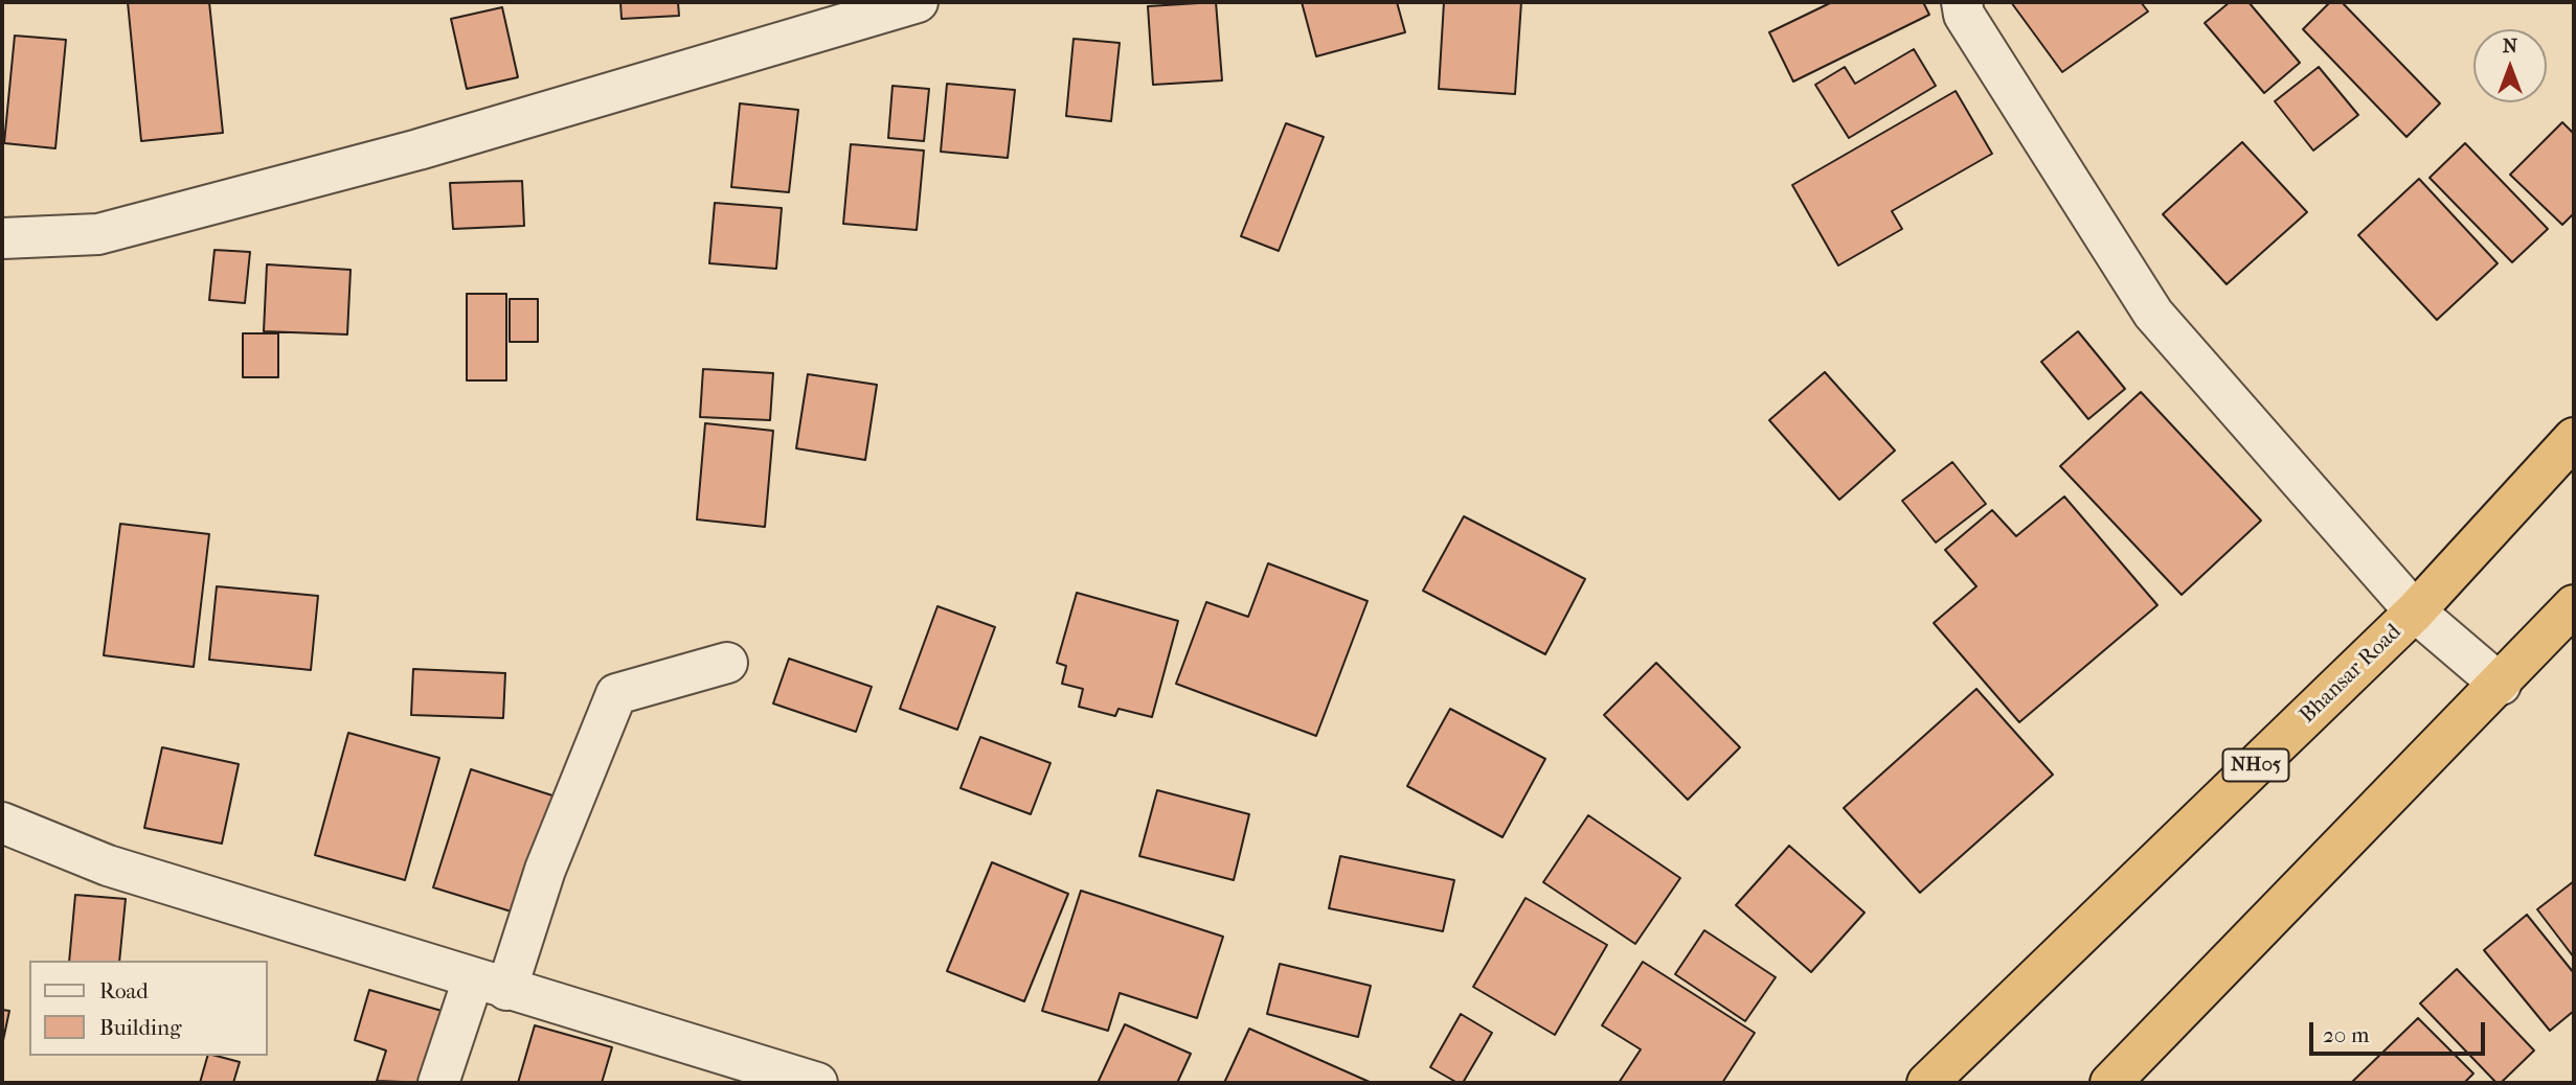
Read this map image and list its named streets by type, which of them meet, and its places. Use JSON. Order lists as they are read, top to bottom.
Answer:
{
  "streets": {
    "highway": ["Bhansar Road", "NH05"]
  },
  "legend": ["Road", "Building"],
  "scale_bar": "20 m",
  "north": "top"
}
